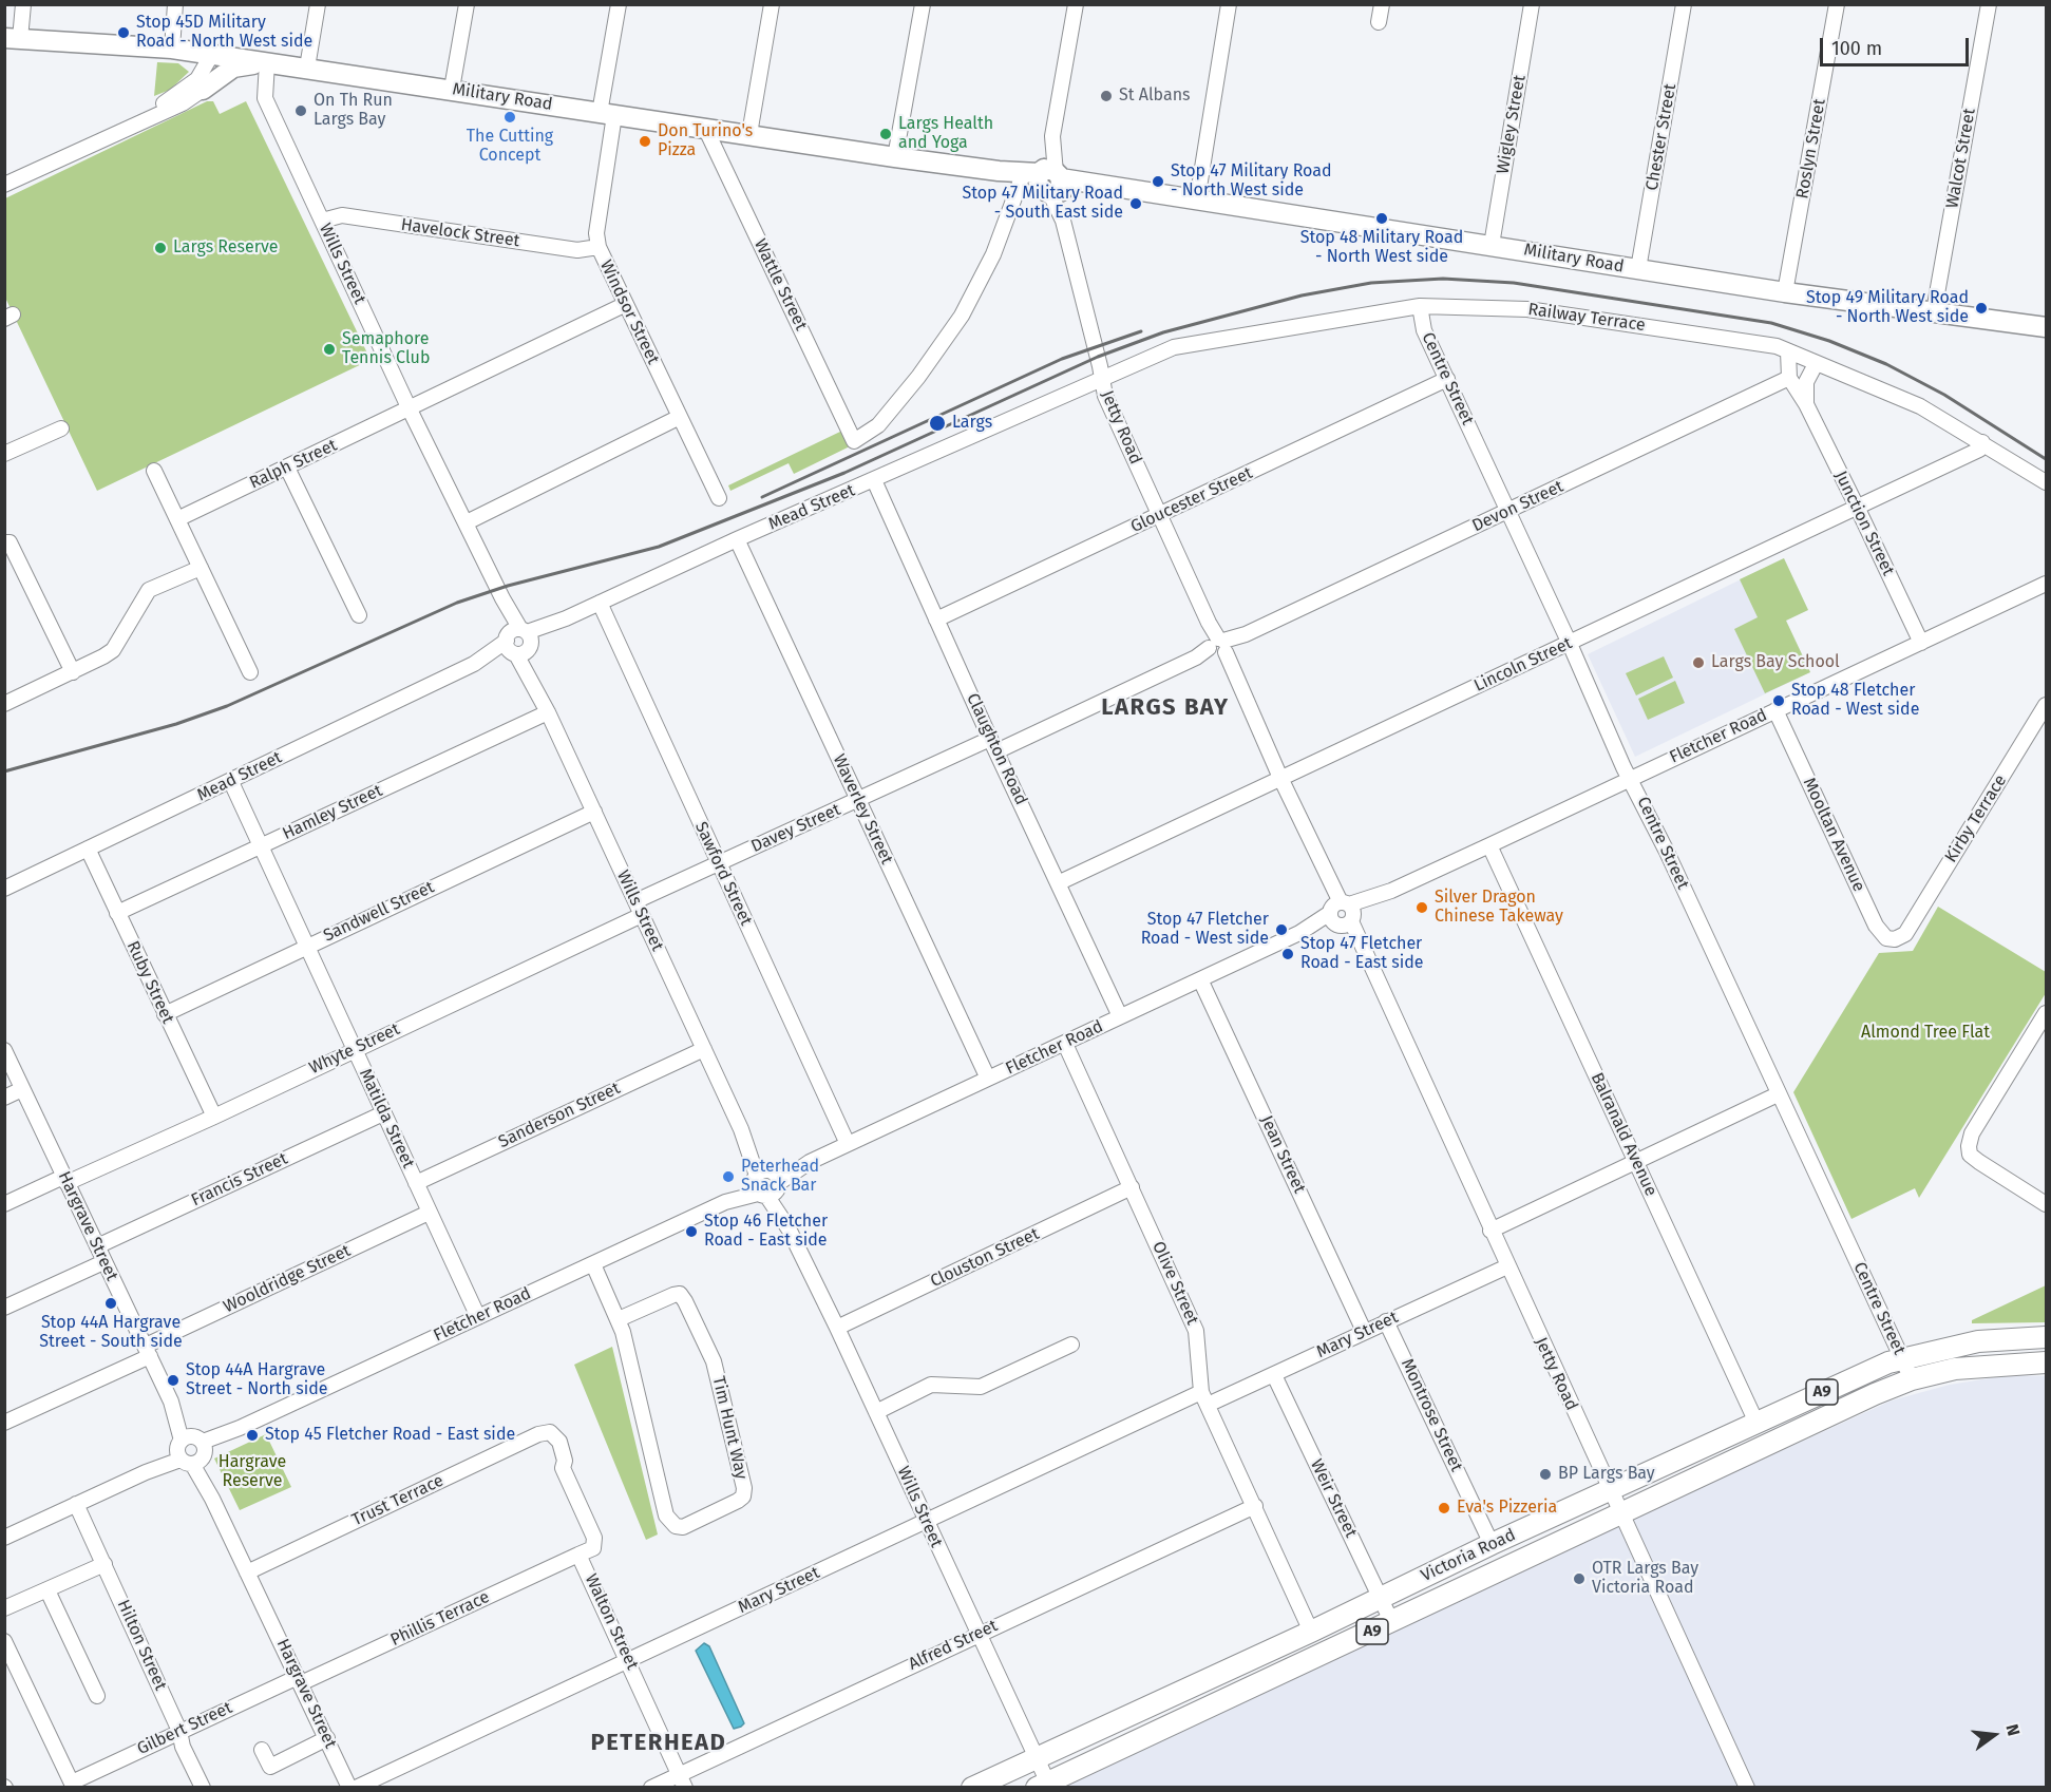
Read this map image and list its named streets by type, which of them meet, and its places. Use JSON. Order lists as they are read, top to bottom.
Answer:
{
  "streets": {
    "highway": ["A9", "Victoria Road"],
    "main road": ["Military Road"],
    "street": [
      "Wigley Street",
      "Chester Street",
      "Roslyn Street",
      "Walcot Street",
      "Havelock Street",
      "Wills Street",
      "Wattle Street",
      "Windsor Street",
      "Railway Terrace",
      "Centre Street",
      "Jetty Road",
      "Ralph Street",
      "Gloucester Street",
      "Devon Street",
      "Mead Street",
      "Junction Street",
      "Lincoln Street",
      "Fletcher Road",
      "Claughton Road",
      "Waverley Street",
      "Hamley Street",
      "Kirby Terrace",
      "Davey Street",
      "Mooltan Avenue",
      "Sawford Street",
      "Sandwell Street",
      "Ruby Street",
      "Whyte Street",
      "Sanderson Street",
      "Matilda Street",
      "Balranald Avenue",
      "Jean Street",
      "Francis Street",
      "Hargrave Street",
      "Clouston Street",
      "Wooldridge Street",
      "Olive Street",
      "Mary Street",
      "Montrose Street",
      "Tim Hunt Way",
      "Weir Street",
      "Trust Terrace",
      "Phillis Terrace",
      "Walton Street",
      "Hilton Street",
      "Alfred Street",
      "Gilbert Street"
    ]
  },
  "crossings": [
    ["Military Road", "Wigley Street"],
    ["Military Road", "Chester Street"],
    ["Military Road", "Roslyn Street"],
    ["Military Road", "Walcot Street"],
    ["Military Road", "Wills Street"],
    ["Military Road", "Wattle Street"],
    ["Military Road", "Windsor Street"],
    ["Military Road", "Jetty Road"],
    ["Havelock Street", "Wills Street"],
    ["Havelock Street", "Windsor Street"],
    ["Wills Street", "Ralph Street"],
    ["Wills Street", "Mead Street"],
    ["Wills Street", "Fletcher Road"],
    ["Wills Street", "Hamley Street"],
    ["Wills Street", "Davey Street"],
    ["Wills Street", "Sandwell Street"],
    ["Wills Street", "Whyte Street"],
    ["Wills Street", "Sanderson Street"],
    ["Wills Street", "Clouston Street"],
    ["Wills Street", "Mary Street"],
    ["Wills Street", "Victoria Road"],
    ["Wills Street", "Alfred Street"],
    ["Wattle Street", "Jetty Road"],
    ["Windsor Street", "Ralph Street"],
    ["Railway Terrace", "Centre Street"],
    ["Railway Terrace", "Jetty Road"],
    ["Railway Terrace", "Mead Street"],
    ["Railway Terrace", "Lincoln Street"],
    ["Centre Street", "Gloucester Street"],
    ["Centre Street", "Devon Street"],
    ["Centre Street", "Lincoln Street"],
    ["Centre Street", "Fletcher Road"],
    ["Centre Street", "Victoria Road"],
    ["Jetty Road", "Gloucester Street"],
    ["Jetty Road", "Devon Street"],
    ["Jetty Road", "Mead Street"],
    ["Jetty Road", "Lincoln Street"],
    ["Jetty Road", "Fletcher Road"],
    ["Jetty Road", "Mary Street"],
    ["Jetty Road", "Victoria Road"],
    ["Gloucester Street", "Claughton Road"],
    ["Devon Street", "Junction Street"],
    ["Devon Street", "Claughton Road"],
    ["Devon Street", "Davey Street"],
    ["Mead Street", "Claughton Road"],
    ["Mead Street", "Waverley Street"],
    ["Mead Street", "Sawford Street"],
    ["Mead Street", "Ruby Street"],
    ["Mead Street", "Matilda Street"],
    ["Junction Street", "Lincoln Street"],
    ["Junction Street", "Fletcher Road"],
    ["Lincoln Street", "Claughton Road"],
    ["Fletcher Road", "Claughton Road"],
    ["Fletcher Road", "Waverley Street"],
    ["Fletcher Road", "Mooltan Avenue"],
    ["Fletcher Road", "Sawford Street"],
    ["Fletcher Road", "Matilda Street"],
    ["Fletcher Road", "Balranald Avenue"],
    ["Fletcher Road", "Jean Street"],
    ["Fletcher Road", "Hargrave Street"],
    ["Fletcher Road", "Olive Street"],
    ["Fletcher Road", "Tim Hunt Way"],
    ["Fletcher Road", "Hilton Street"],
    ["Claughton Road", "Davey Street"],
    ["Waverley Street", "Davey Street"],
    ["Hamley Street", "Ruby Street"],
    ["Hamley Street", "Matilda Street"],
    ["Kirby Terrace", "Mooltan Avenue"],
    ["Davey Street", "Sawford Street"],
    ["Sandwell Street", "Ruby Street"],
    ["Sandwell Street", "Matilda Street"],
    ["Ruby Street", "Whyte Street"],
    ["Whyte Street", "Matilda Street"],
    ["Whyte Street", "Hargrave Street"],
    ["Sanderson Street", "Matilda Street"],
    ["Matilda Street", "Francis Street"],
    ["Matilda Street", "Wooldridge Street"],
    ["Balranald Avenue", "Victoria Road"],
    ["Jean Street", "Mary Street"],
    ["Francis Street", "Hargrave Street"],
    ["Hargrave Street", "Wooldridge Street"],
    ["Hargrave Street", "Trust Terrace"],
    ["Hargrave Street", "Phillis Terrace"],
    ["Hargrave Street", "Gilbert Street"],
    ["Clouston Street", "Olive Street"],
    ["Olive Street", "Mary Street"],
    ["Olive Street", "Victoria Road"],
    ["Olive Street", "Alfred Street"],
    ["Mary Street", "Montrose Street"],
    ["Mary Street", "Weir Street"],
    ["Mary Street", "Walton Street"],
    ["Montrose Street", "Victoria Road"],
    ["Weir Street", "Victoria Road"],
    ["Trust Terrace", "Walton Street"],
    ["Phillis Terrace", "Walton Street"],
    ["Phillis Terrace", "Gilbert Street"],
    ["Walton Street", "Alfred Street"],
    ["Hilton Street", "Gilbert Street"]
  ],
  "districts": ["LARGS BAY", "PETERHEAD"],
  "parks": ["Almond Tree Flat", "Hargrave Reserve"],
  "places": [
    "Stop 45D Military Road - North West side",
    "St Albans",
    "On Th Run Largs Bay",
    "The Cutting Concept",
    "Largs Health and Yoga",
    "Don Turino's Pizza",
    "Stop 47 Military Road - North West side",
    "Stop 47 Military Road - South East side",
    "Stop 48 Military Road - North West side",
    "Largs Reserve",
    "Stop 49 Military Road - North West side",
    "Semaphore Tennis Club",
    "Largs",
    "Largs Bay School",
    "Stop 48 Fletcher Road - West side",
    "Silver Dragon Chinese Takeway",
    "Stop 47 Fletcher Road - West side",
    "Stop 47 Fletcher Road - East side",
    "Peterhead Snack Bar",
    "Stop 46 Fletcher Road - East side",
    "Stop 44A Hargrave Street - South side",
    "Stop 44A Hargrave Street - North side",
    "Stop 45 Fletcher Road - East side",
    "BP Largs Bay",
    "Eva's Pizzeria",
    "OTR Largs Bay Victoria Road"
  ],
  "scale_bar": "100 m",
  "north": "right"
}
